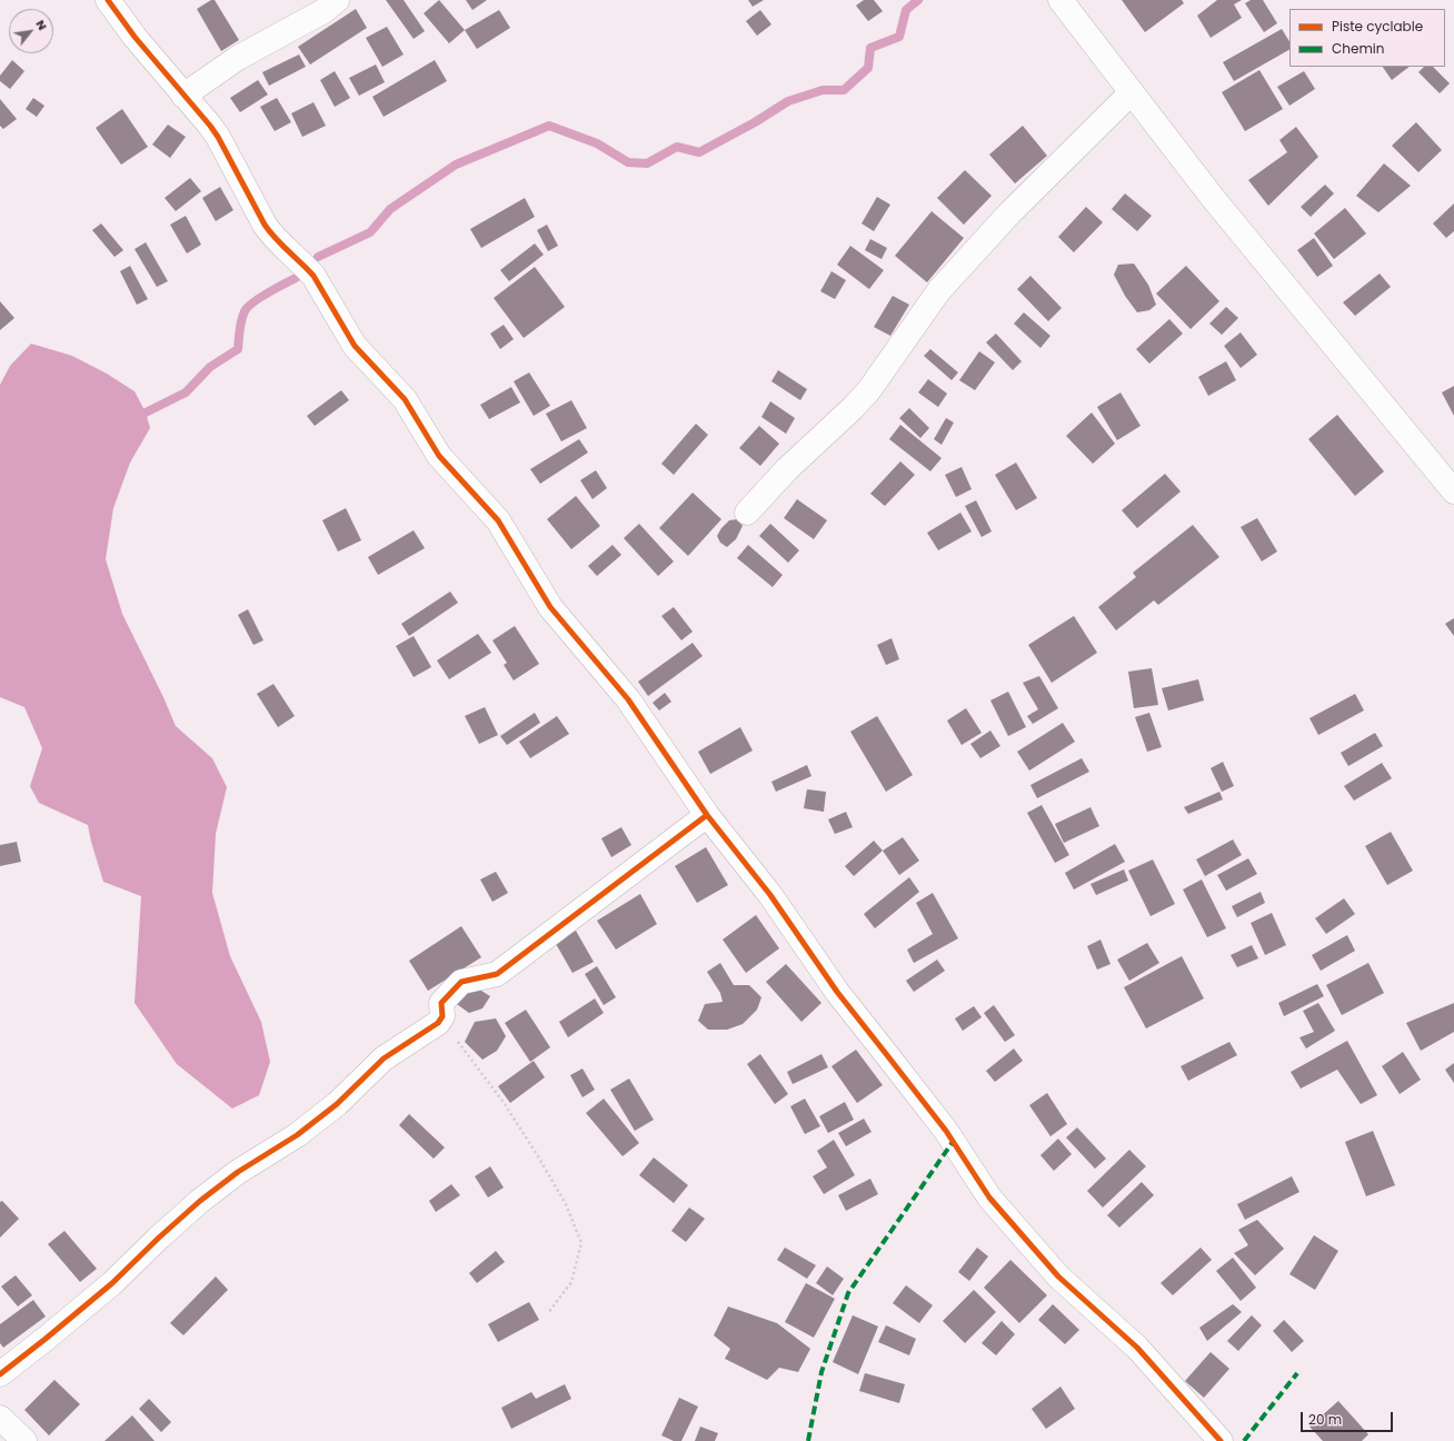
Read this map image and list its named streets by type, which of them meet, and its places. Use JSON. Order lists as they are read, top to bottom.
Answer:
{
  "legend": ["Piste cyclable", "Chemin"],
  "scale_bar": "20 m",
  "north": "top right"
}
